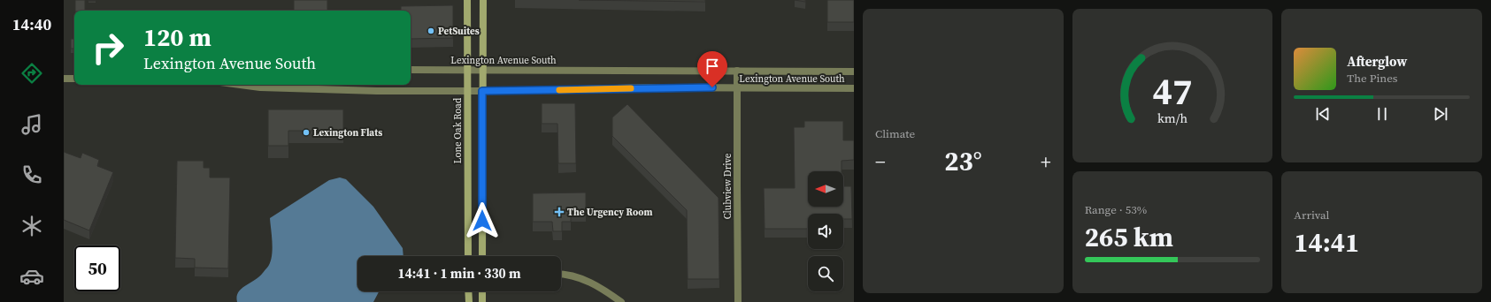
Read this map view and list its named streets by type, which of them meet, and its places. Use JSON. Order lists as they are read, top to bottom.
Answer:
{
  "streets": {
    "main road": ["Lone Oak Road"],
    "street": ["Lexington Avenue South", "Clubview Drive"]
  },
  "crossings": [
    ["Lexington Avenue South", "Lone Oak Road"],
    ["Lexington Avenue South", "Clubview Drive"]
  ],
  "places": {
    "other": ["PetSuites", "Lexington Flats"],
    "health": ["The Urgency Room"]
  },
  "north": "left",
  "page": {
    "tabs": "14:40",
    "tile": [
      "Climate",
      ["Range · 53%", "265 km"],
      ["Arrival", "14:41"]
    ],
    "turn": ["120 m", "Lexington Avenue South"],
    "song": ["Afterglow", "The Pines"],
    "heat": ["−", "23°", "+"],
    "limit": "50",
    "trip": "14:41 · 1 min · 330 m",
    "gauge": ["47", "km/h"]
  }
}
